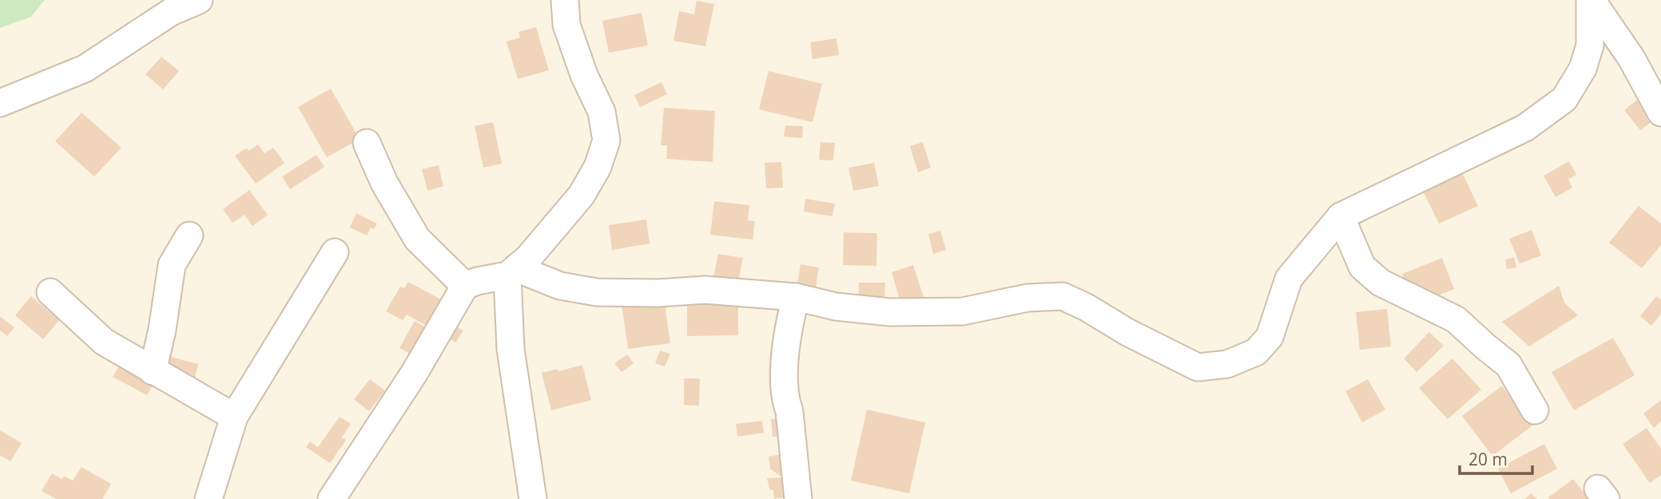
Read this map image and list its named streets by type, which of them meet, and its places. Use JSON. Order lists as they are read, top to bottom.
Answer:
{
  "scale_bar": "20 m"
}
